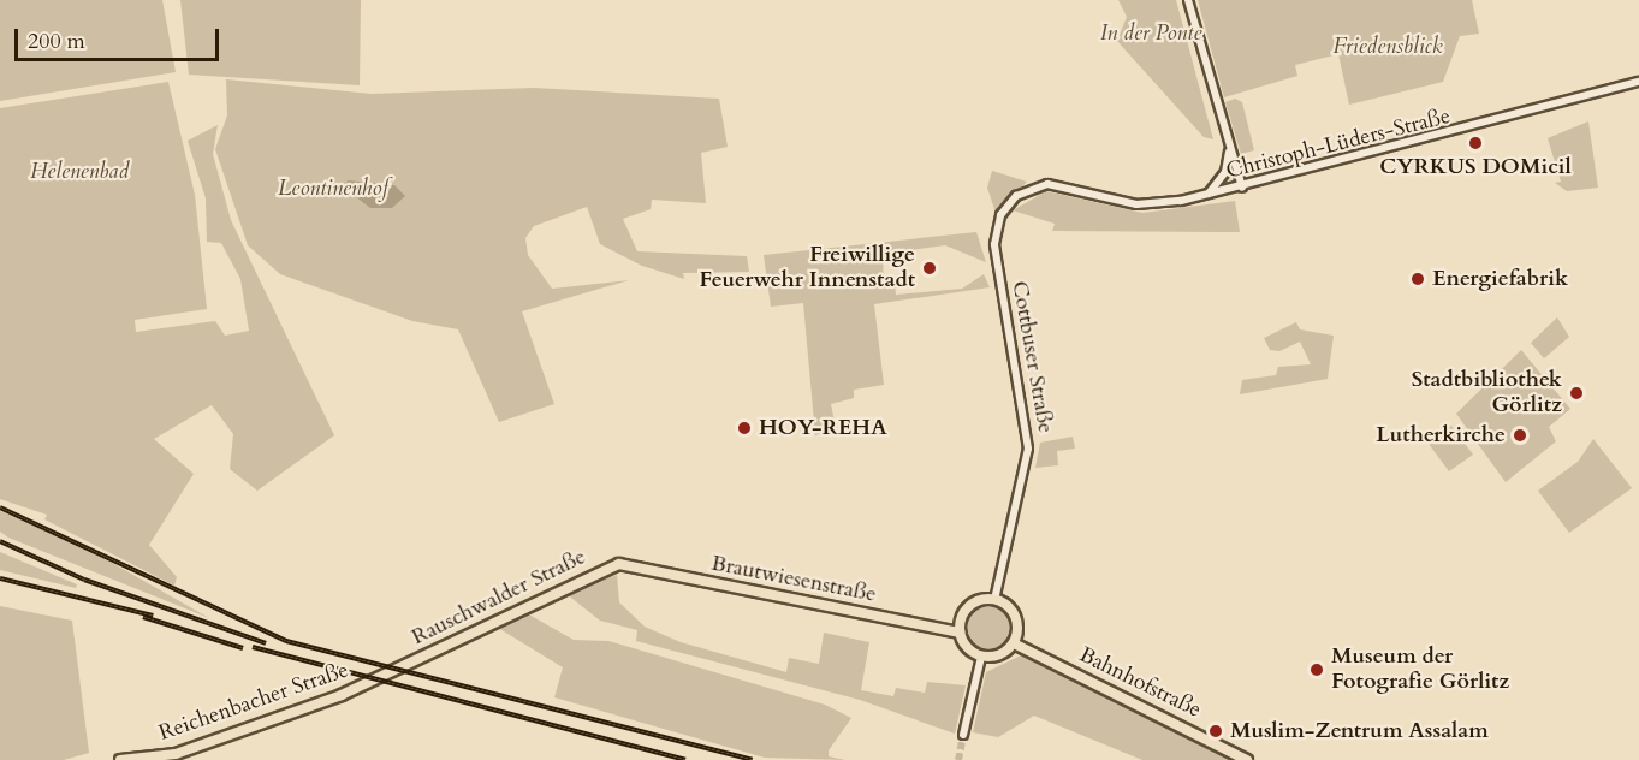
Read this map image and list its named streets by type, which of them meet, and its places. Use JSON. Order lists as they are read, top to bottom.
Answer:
{
  "streets": {
    "main road": [
      "Brautwiesenstraße",
      "Rauschwalder Straße",
      "Bahnhofstraße",
      "Reichenbacher Straße"
    ],
    "street": ["Christoph-Lüders-Straße", "Cottbuser Straße"]
  },
  "crossings": [
    ["Christoph-Lüders-Straße", "Cottbuser Straße"],
    ["Cottbuser Straße", "Brautwiesenstraße"],
    ["Cottbuser Straße", "Bahnhofstraße"],
    ["Brautwiesenstraße", "Rauschwalder Straße"],
    ["Brautwiesenstraße", "Bahnhofstraße"],
    ["Rauschwalder Straße", "Reichenbacher Straße"]
  ],
  "parks": [
    "In der Ponte",
    "Friedensblick",
    "Helenenbad",
    "Leontinenhof"
  ],
  "places": [
    "CYRKUS DOMicil",
    "Freiwillige Feuerwehr Innenstadt",
    "Energiefabrik",
    "Stadtbibliothek Görlitz",
    "HOY-REHA",
    "Lutherkirche",
    "Museum der Fotografie Görlitz",
    "Muslim-Zentrum Assalam"
  ],
  "scale_bar": "200 m"
}
